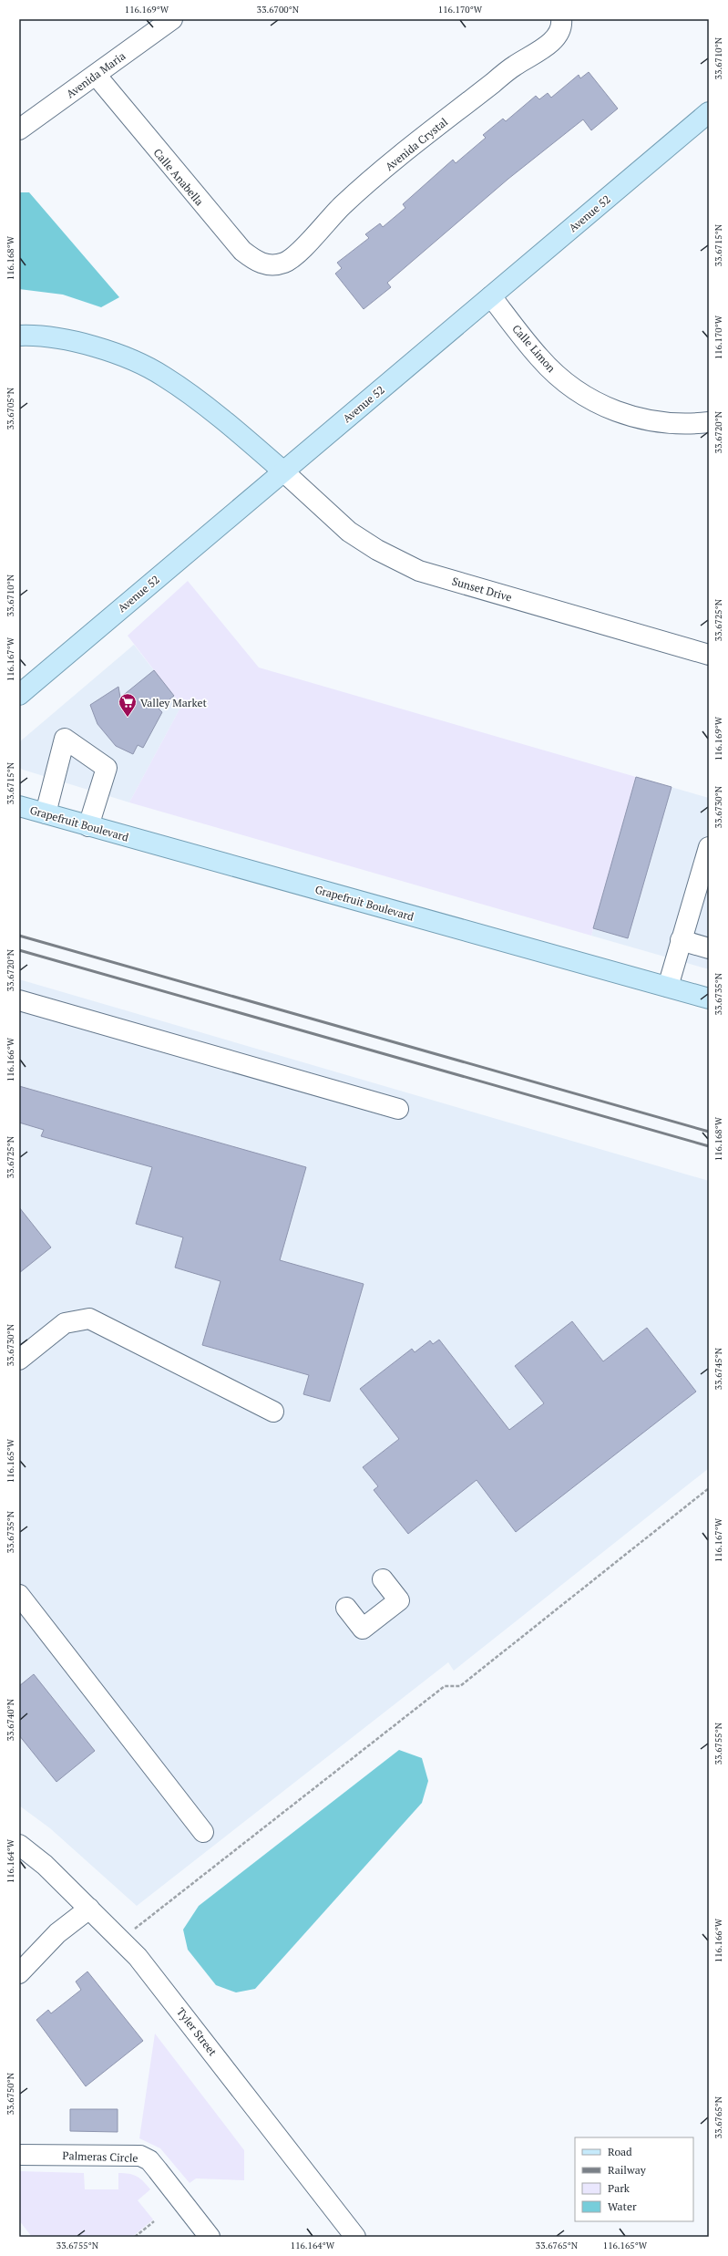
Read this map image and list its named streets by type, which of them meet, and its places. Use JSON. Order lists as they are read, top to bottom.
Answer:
{
  "streets": {
    "main road": ["Avenue 52", "Grapefruit Boulevard"],
    "street": [
      "Avenida Maria",
      "Avenida Crystal",
      "Calle Anabella",
      "Calle Limon",
      "Sunset Drive",
      "Tyler Street",
      "Palmeras Circle"
    ]
  },
  "crossings": [
    ["Avenida Maria", "Calle Anabella"],
    ["Avenida Crystal", "Calle Anabella"],
    ["Avenue 52", "Calle Limon"],
    ["Avenue 52", "Sunset Drive"]
  ],
  "places": {
    "supermarket": ["Valley Market"]
  },
  "legend": [
    "Road",
    "Railway",
    "Park",
    "Water"
  ],
  "coordinates": [
    "116.169°W",
    "33.6700°N",
    "116.170°W",
    "33.6710°N",
    "33.6715°N",
    "116.168°W",
    "33.6705°N",
    "33.6720°N",
    "33.6725°N",
    "116.167°W",
    "33.6730°N",
    "33.6735°N",
    "116.166°W",
    "33.6745°N",
    "116.165°W",
    "33.6740°N",
    "33.6755°N",
    "116.164°W",
    "33.6750°N",
    "33.6765°N"
  ]
}
